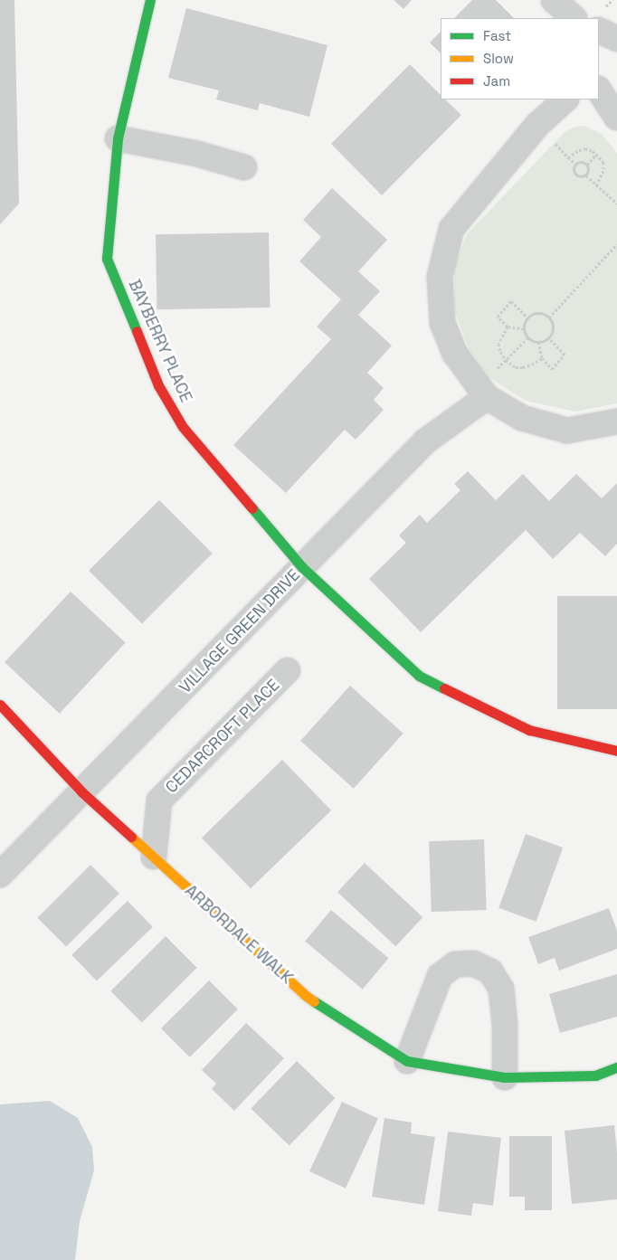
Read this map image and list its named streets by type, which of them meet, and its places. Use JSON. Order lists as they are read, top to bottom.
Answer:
{
  "streets": {
    "street": [
      "BAYBERRY PLACE",
      "VILLAGE GREEN DRIVE",
      "CEDARCROFT PLACE",
      "ARBORDALE WALK"
    ]
  },
  "crossings": [
    ["BAYBERRY PLACE", "VILLAGE GREEN DRIVE"],
    ["VILLAGE GREEN DRIVE", "ARBORDALE WALK"],
    ["CEDARCROFT PLACE", "ARBORDALE WALK"]
  ],
  "legend": ["Fast", "Slow", "Jam"]
}
